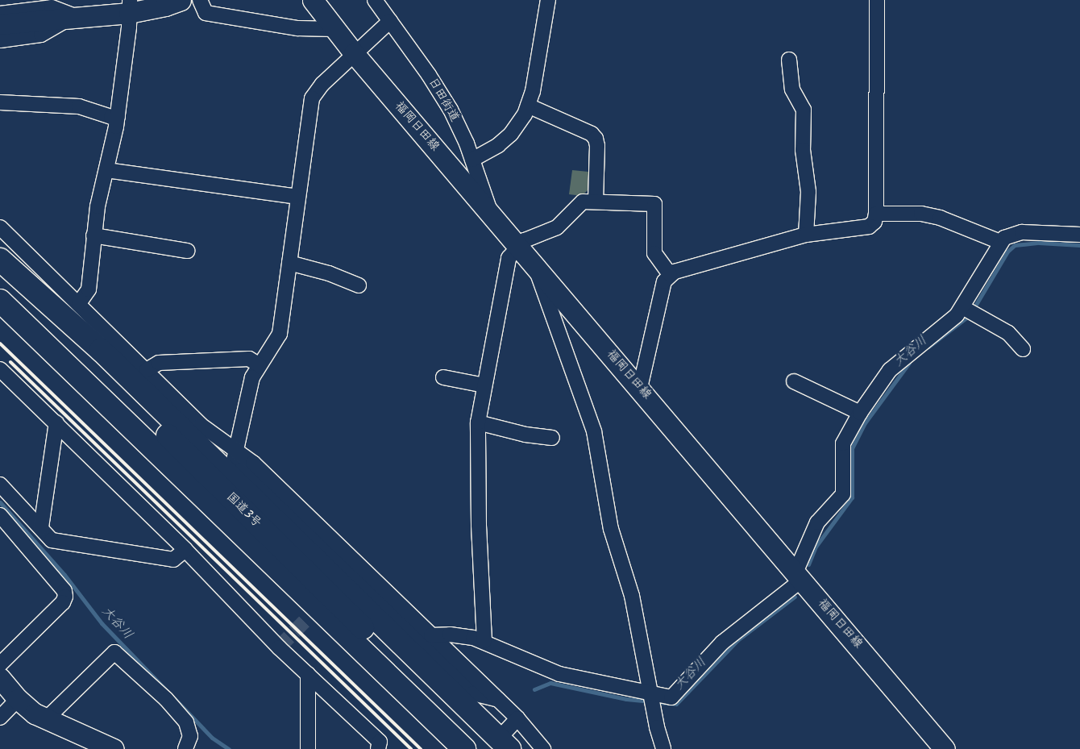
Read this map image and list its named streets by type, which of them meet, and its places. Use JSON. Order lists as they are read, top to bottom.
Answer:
{
  "streets": {
    "highway": ["国道3号"],
    "main road": ["福岡日田線"],
    "street": ["日田街道"]
  },
  "crossings": [
    ["日田街道", "福岡日田線"]
  ],
  "water": ["大谷川"]
}
